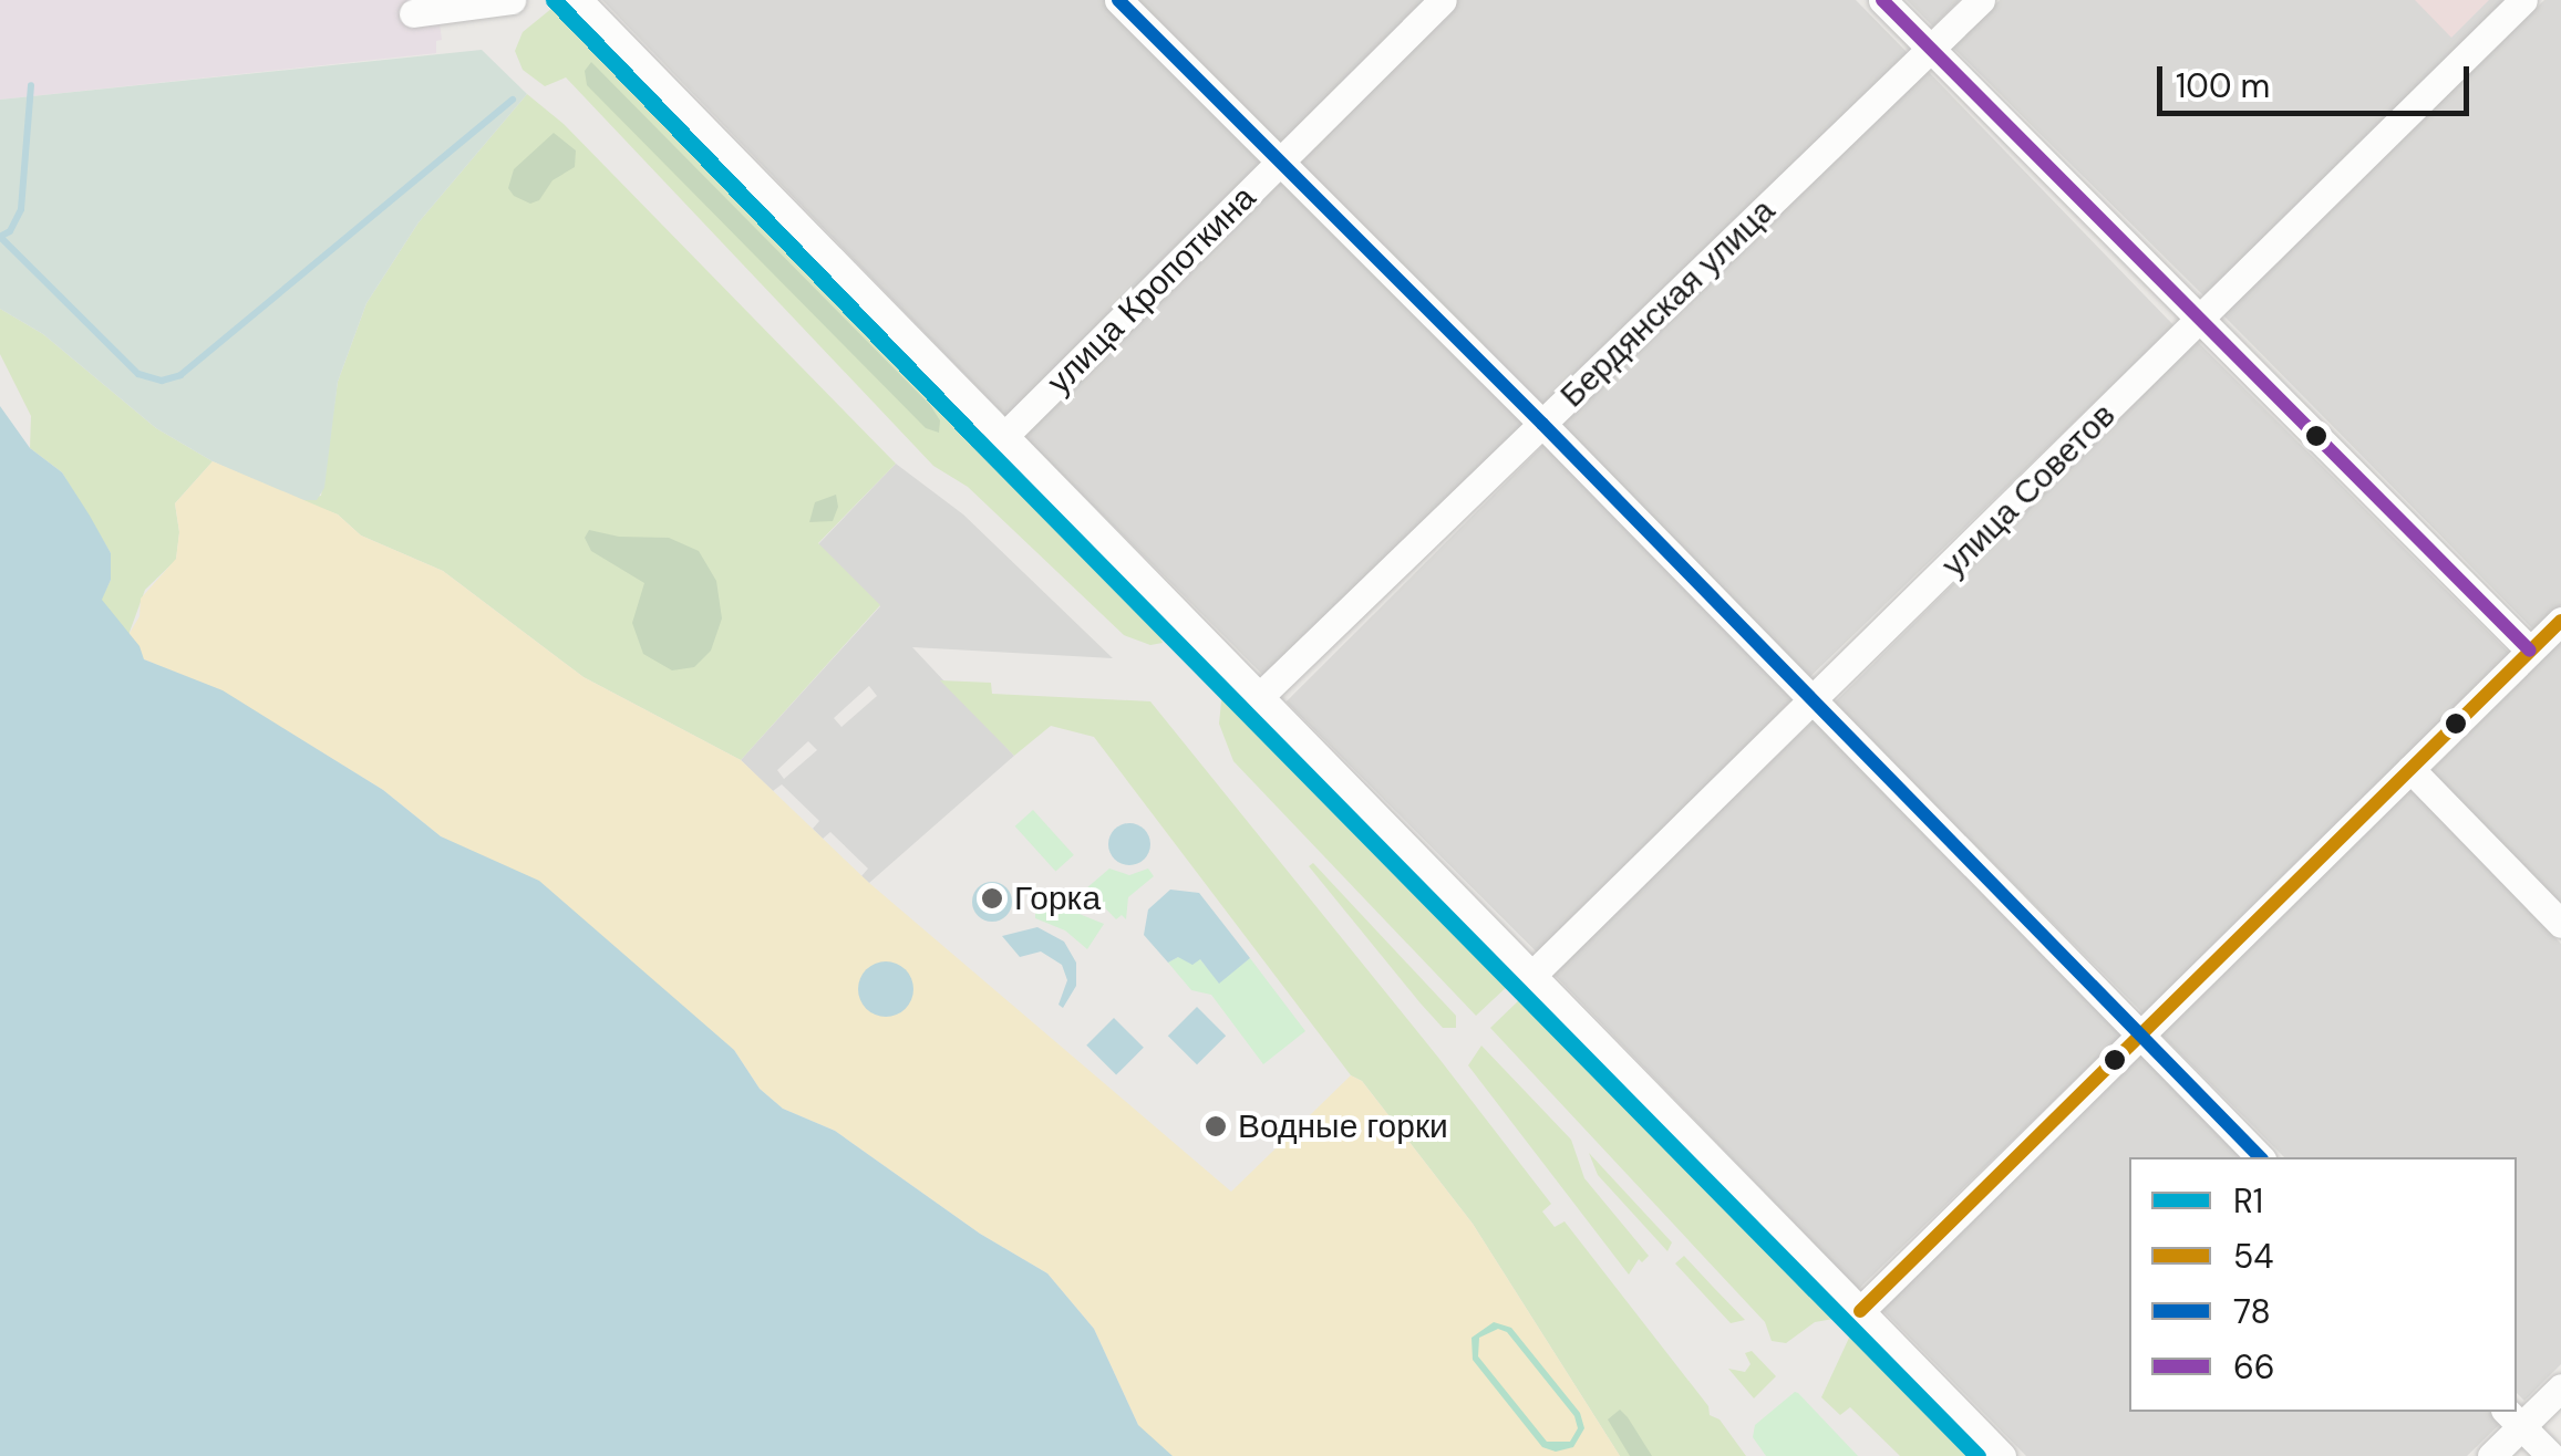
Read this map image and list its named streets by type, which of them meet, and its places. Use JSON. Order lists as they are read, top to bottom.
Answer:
{
  "streets": {
    "street": ["улица Кропоткина", "Бердянская улица", "улица Советов"]
  },
  "places": ["Горка", "Водные горки"],
  "lines": [
    "transit line R1",
    "transit line 78",
    "transit line 66",
    "transit line 54"
  ],
  "legend": [
    "R1",
    "54",
    "78",
    "66"
  ],
  "scale_bar": "100 m"
}
